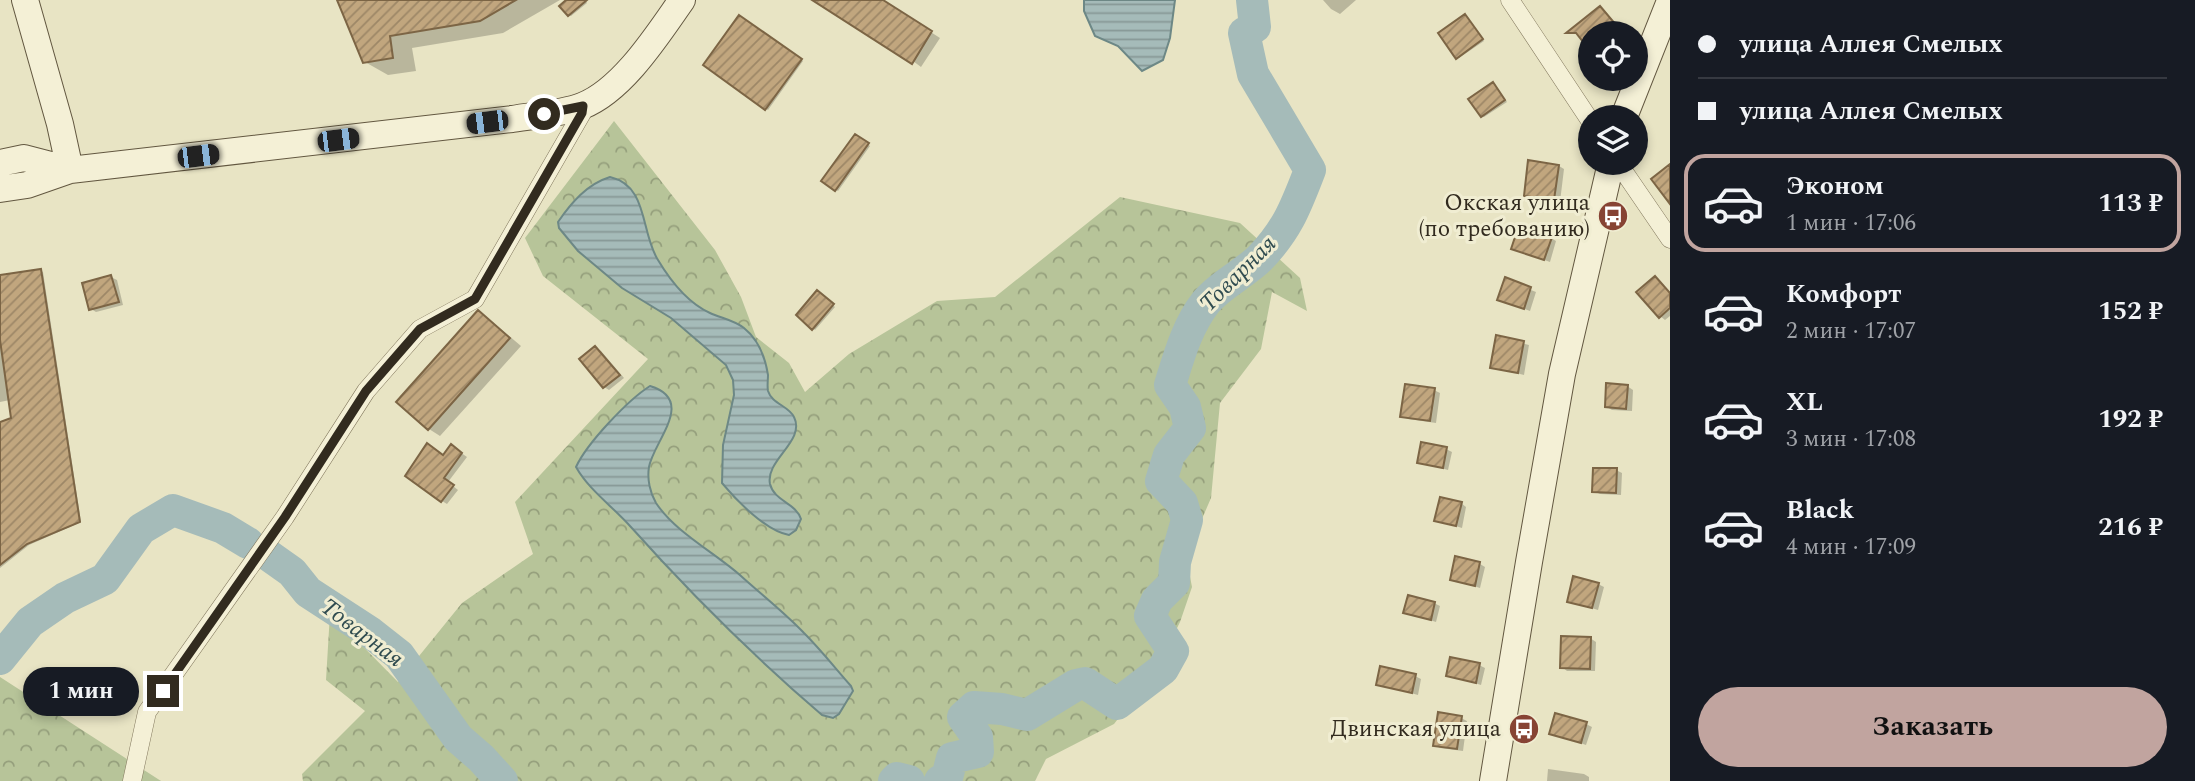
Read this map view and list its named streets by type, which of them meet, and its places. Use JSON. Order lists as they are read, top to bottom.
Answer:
{
  "water": ["Товарная"],
  "places": {
    "bus stop": ["Окская улица (по требованию)", "Двинская улица"]
  },
  "page": {
    "banner": ["улица Аллея Смелых", "улица Аллея Смелых"],
    "list": [
      {
        "name": "Эконом",
        "note": "1 мин · 17:06",
        "value": "113 ₽"
      },
      {
        "name": "Комфорт",
        "note": "2 мин · 17:07",
        "value": "152 ₽"
      },
      {
        "name": "XL",
        "note": "3 мин · 17:08",
        "value": "192 ₽"
      },
      {
        "name": "Black",
        "note": "4 мин · 17:09",
        "value": "216 ₽"
      }
    ],
    "bubble": "1 мин",
    "buttons": "Заказать"
  }
}
